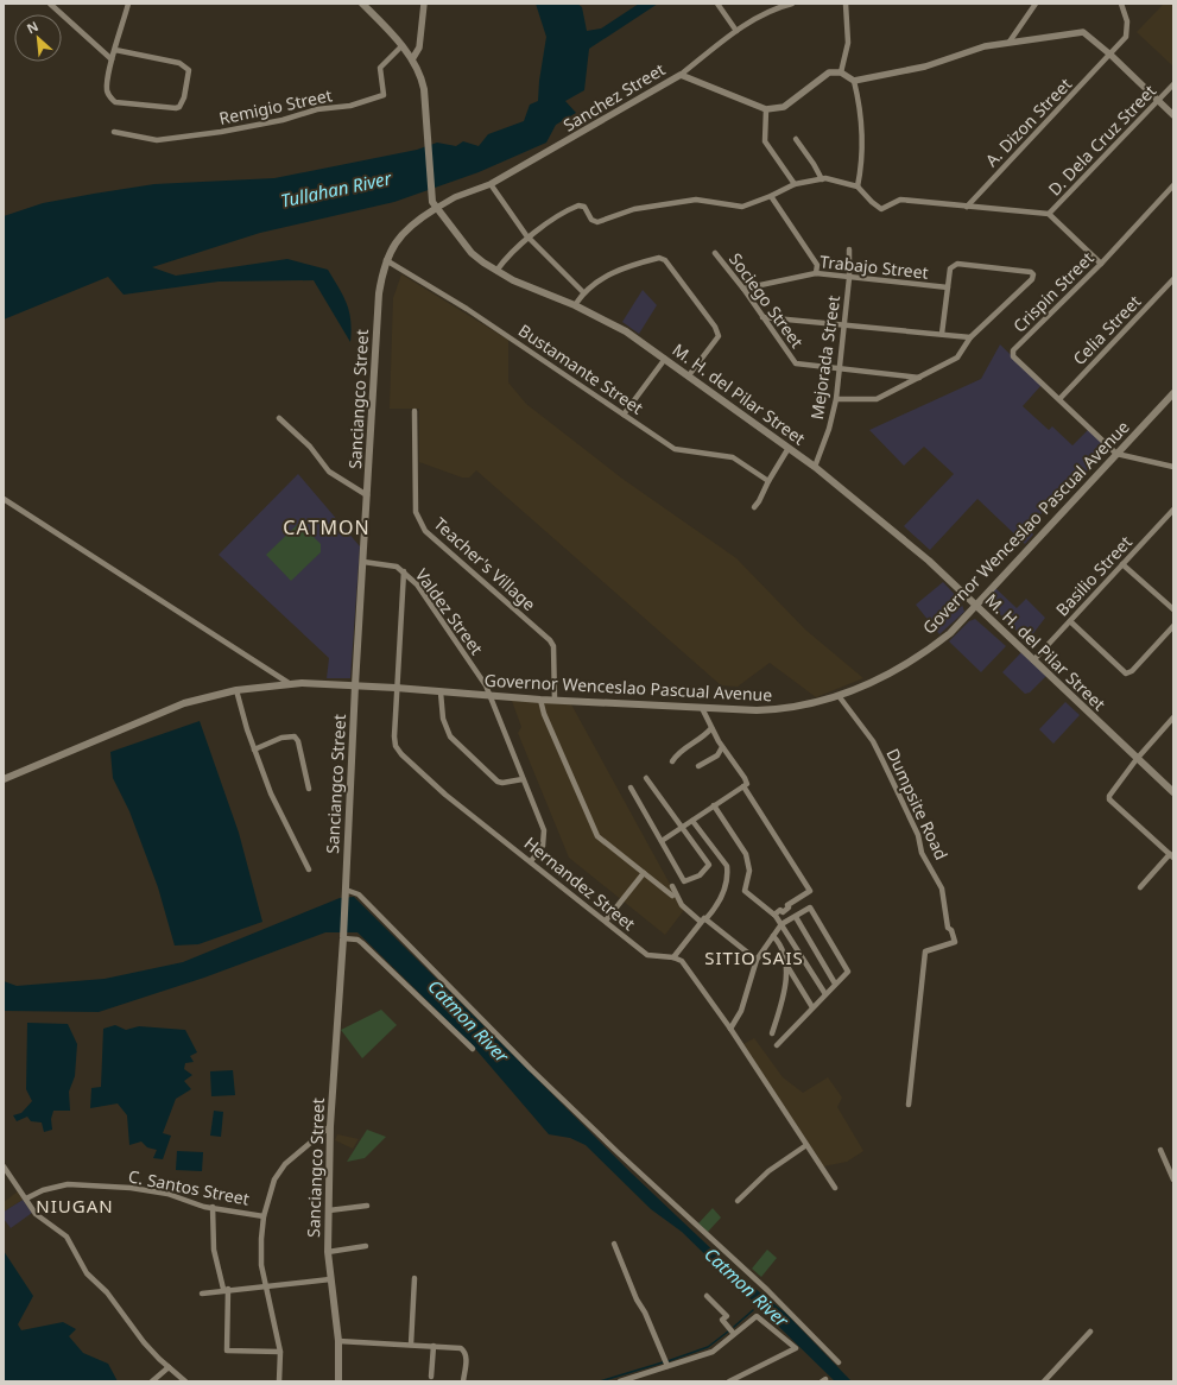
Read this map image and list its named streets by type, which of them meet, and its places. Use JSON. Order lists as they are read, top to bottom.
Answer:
{
  "streets": {
    "main road": ["M. H. del Pilar Street", "Sanciangco Street", "Governor Wenceslao Pascual Avenue"],
    "street": [
      "Sanchez Street",
      "Remigio Street",
      "A. Dizon Street",
      "D. Dela Cruz Street",
      "Trabajo Street",
      "Crispin Street",
      "Sociego Street",
      "Celia Street",
      "Mejorada Street",
      "Bustamante Street",
      "Teacher's Village",
      "Basilio Street",
      "Valdez Street",
      "Dumpsite Road",
      "Hernandez Street",
      "C. Santos Street"
    ]
  },
  "crossings": [
    ["Sanchez Street", "M. H. del Pilar Street"],
    ["Sanchez Street", "Sanciangco Street"],
    ["Remigio Street", "M. H. del Pilar Street"],
    ["Trabajo Street", "Sociego Street"],
    ["Trabajo Street", "Mejorada Street"],
    ["Crispin Street", "Celia Street"],
    ["Crispin Street", "Governor Wenceslao Pascual Avenue"],
    ["Sociego Street", "Mejorada Street"],
    ["Mejorada Street", "M. H. del Pilar Street"],
    ["Bustamante Street", "Sanciangco Street"],
    ["M. H. del Pilar Street", "Sanciangco Street"],
    ["M. H. del Pilar Street", "Governor Wenceslao Pascual Avenue"],
    ["M. H. del Pilar Street", "Basilio Street"],
    ["Sanciangco Street", "Governor Wenceslao Pascual Avenue"],
    ["Sanciangco Street", "Valdez Street"],
    ["Governor Wenceslao Pascual Avenue", "Teacher's Village"],
    ["Governor Wenceslao Pascual Avenue", "Valdez Street"],
    ["Governor Wenceslao Pascual Avenue", "Dumpsite Road"],
    ["Governor Wenceslao Pascual Avenue", "Hernandez Street"],
    ["Valdez Street", "Hernandez Street"]
  ],
  "districts": ["CATMON", "SITIO SAIS", "NIUGAN"],
  "water": ["Tullahan River", "Catmon River"],
  "north": "top left"
}
